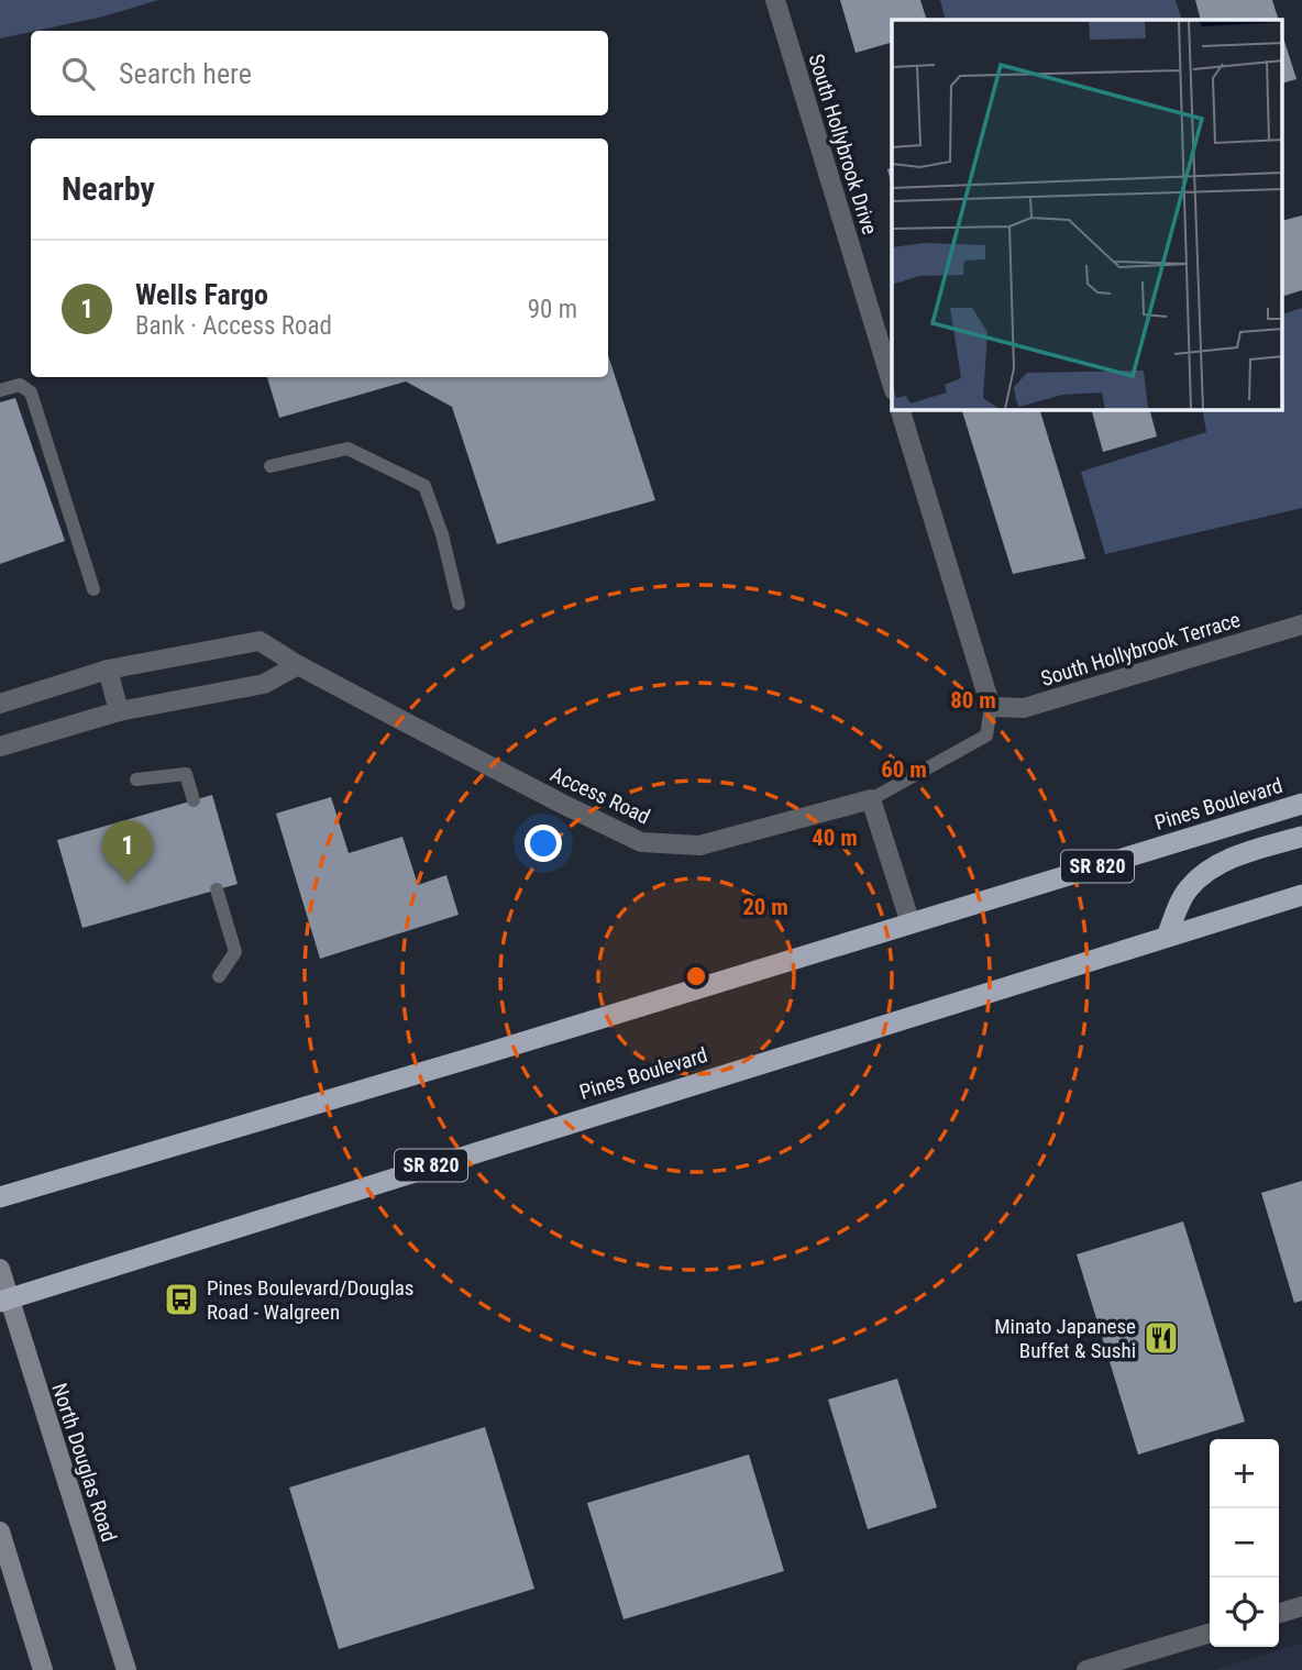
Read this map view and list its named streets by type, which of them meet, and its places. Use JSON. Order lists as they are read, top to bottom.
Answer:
{
  "streets": {
    "highway": ["Pines Boulevard", "SR 820"],
    "main road": ["North Douglas Road"],
    "street": ["South Hollybrook Drive", "South Hollybrook Terrace", "Access Road"]
  },
  "crossings": [
    ["Pines Boulevard", "North Douglas Road"]
  ],
  "places": {
    "bus stop": ["Pines Boulevard/Douglas Road - Walgreen"],
    "restaurant": ["Minato Japanese Buffet & Sushi"]
  },
  "page": {
    "search": "Search here",
    "heading": "Nearby",
    "list": [
      {
        "mark": "1",
        "name": "Wells Fargo",
        "note": "Bank · Access Road",
        "value": "90 m"
      }
    ],
    "pins": "1",
    "map_buttons": ["+", "−"]
  },
  "rings": [
    "80 m",
    "60 m",
    "40 m",
    "20 m"
  ]
}
